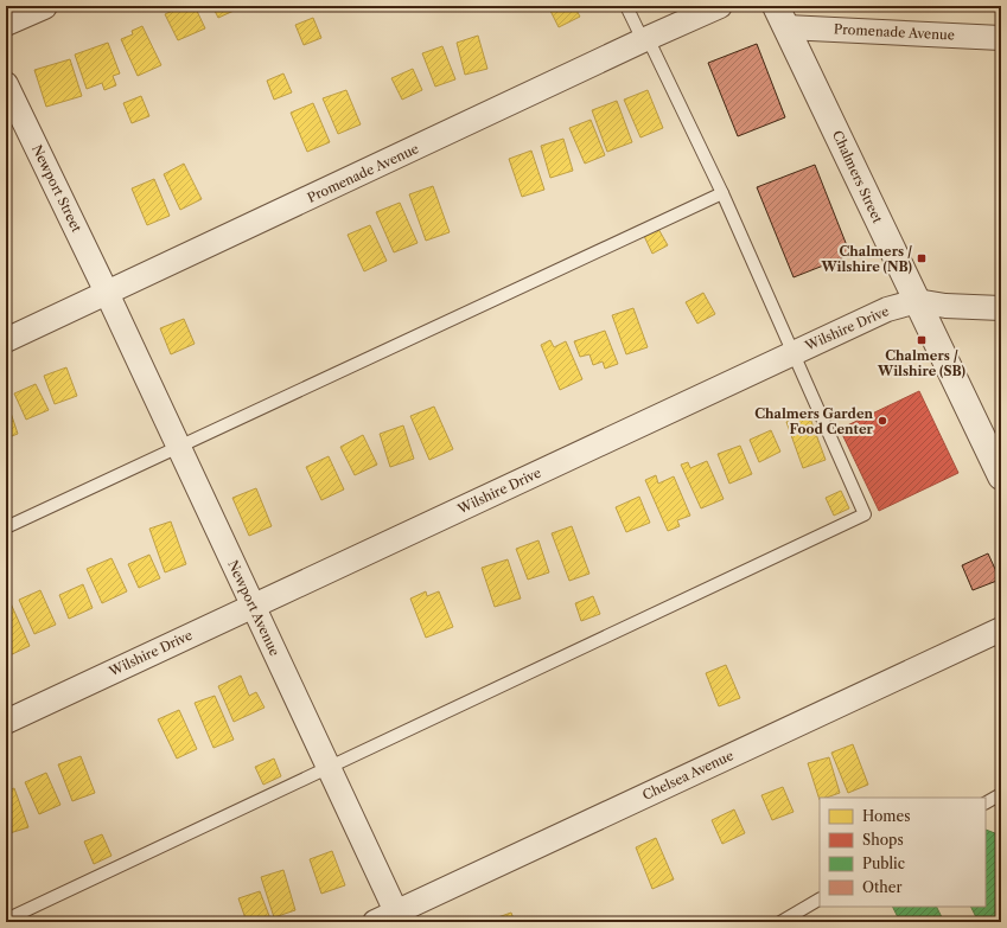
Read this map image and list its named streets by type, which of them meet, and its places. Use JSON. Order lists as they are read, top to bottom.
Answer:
{
  "streets": {
    "street": [
      "Promenade Avenue",
      "Chalmers Street",
      "Newport Street",
      "Wilshire Drive",
      "Newport Avenue",
      "Chelsea Avenue"
    ]
  },
  "crossings": [
    ["Promenade Avenue", "Chalmers Street"],
    ["Promenade Avenue", "Newport Street"],
    ["Promenade Avenue", "Newport Avenue"],
    ["Chalmers Street", "Wilshire Drive"],
    ["Newport Street", "Newport Avenue"],
    ["Wilshire Drive", "Newport Avenue"],
    ["Newport Avenue", "Chelsea Avenue"]
  ],
  "places": {
    "transit": ["Chalmers / Wilshire (NB)", "Chalmers / Wilshire (SB)"],
    "other": ["Chalmers Garden Food Center"]
  },
  "legend": [
    "Homes",
    "Shops",
    "Public",
    "Other"
  ]
}
